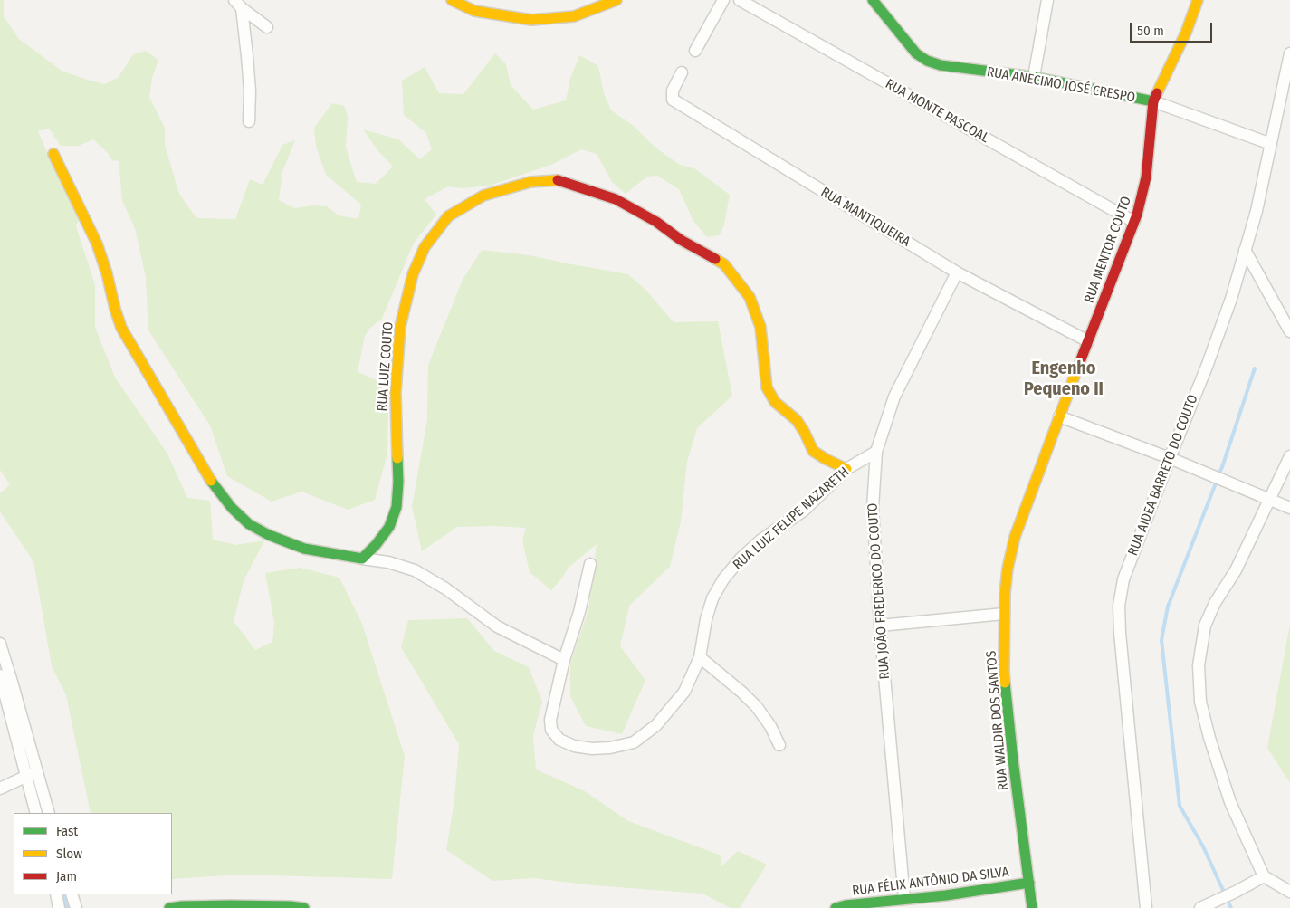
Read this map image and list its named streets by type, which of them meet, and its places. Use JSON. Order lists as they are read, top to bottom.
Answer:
{
  "streets": {
    "street": [
      "RUA ANECIMO JOSÉ CRESPO",
      "RUA MONTE PASCOAL",
      "RUA MANTIQUEIRA",
      "RUA MENTOR COUTO",
      "RUA LUIZ COUTO",
      "RUA AIDEA BARRETO DO COUTO",
      "RUA LUIZ FELIPE NAZARETH",
      "RUA JOÃO FREDERICO DO COUTO",
      "RUA WALDIR DOS SANTOS",
      "RUA FÉLIX ANTÔNIO DA SILVA"
    ]
  },
  "crossings": [
    ["RUA ANECIMO JOSÉ CRESPO", "RUA MENTOR COUTO"],
    ["RUA ANECIMO JOSÉ CRESPO", "RUA AIDEA BARRETO DO COUTO"],
    ["RUA MONTE PASCOAL", "RUA MENTOR COUTO"],
    ["RUA MANTIQUEIRA", "RUA MENTOR COUTO"],
    ["RUA MANTIQUEIRA", "RUA JOÃO FREDERICO DO COUTO"],
    ["RUA MENTOR COUTO", "RUA WALDIR DOS SANTOS"],
    ["RUA LUIZ COUTO", "RUA LUIZ FELIPE NAZARETH"],
    ["RUA LUIZ FELIPE NAZARETH", "RUA JOÃO FREDERICO DO COUTO"],
    ["RUA JOÃO FREDERICO DO COUTO", "RUA FÉLIX ANTÔNIO DA SILVA"],
    ["RUA WALDIR DOS SANTOS", "RUA FÉLIX ANTÔNIO DA SILVA"]
  ],
  "districts": ["Engenho Pequeno II"],
  "legend": ["Fast", "Slow", "Jam"],
  "scale_bar": "50 m"
}
